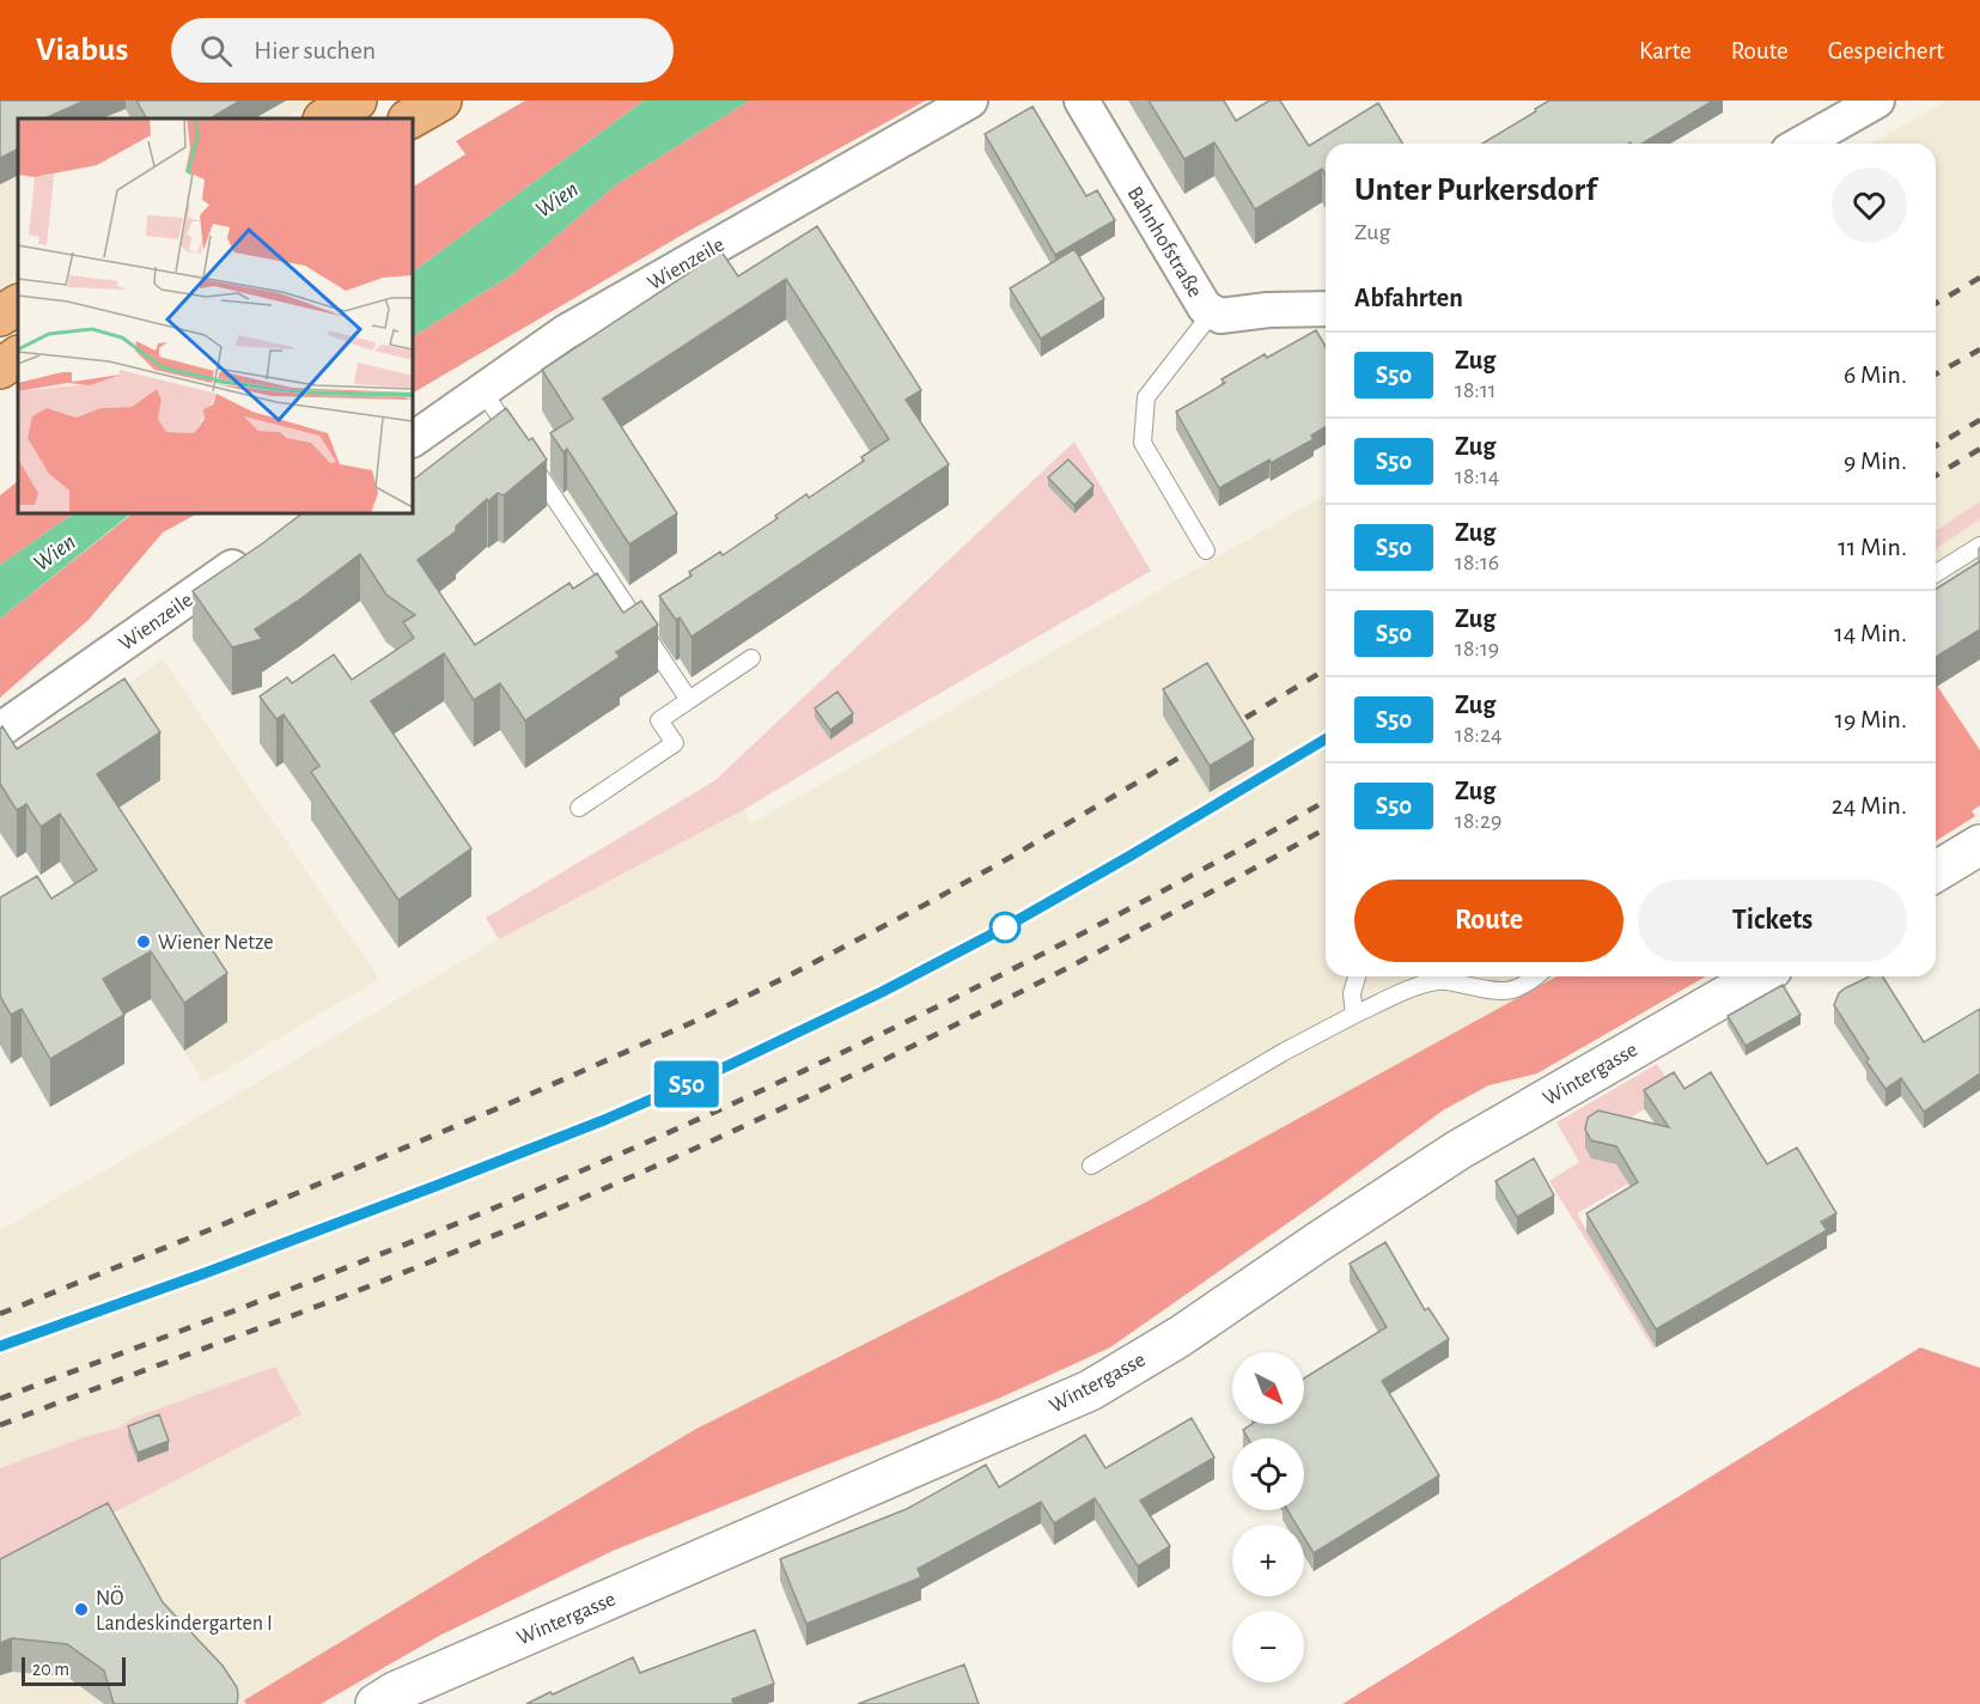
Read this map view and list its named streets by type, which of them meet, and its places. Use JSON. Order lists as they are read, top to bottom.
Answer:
{
  "streets": {
    "street": ["Bahnhofstraße", "Wienzeile", "Wintergasse"]
  },
  "water": ["Wien"],
  "places": ["Wiener Netze", "NÖ Landeskindergarten I"],
  "scale_bar": "20 m",
  "north": "bottom right",
  "page": {
    "header": "Viabus",
    "search": "Hier suchen",
    "nav": ["Karte", "Route", "Gespeichert"],
    "on_map": "S50",
    "heading": [
      ["Unter Purkersdorf", "Zug"],
      "Abfahrten"
    ],
    "list": [
      {
        "mark": "S50",
        "name": "Zug",
        "note": "18:11",
        "value": "6 Min."
      },
      {
        "mark": "S50",
        "name": "Zug",
        "note": "18:14",
        "value": "9 Min."
      },
      {
        "mark": "S50",
        "name": "Zug",
        "note": "18:16",
        "value": "11 Min."
      },
      {
        "mark": "S50",
        "name": "Zug",
        "note": "18:19",
        "value": "14 Min."
      },
      {
        "mark": "S50",
        "name": "Zug",
        "note": "18:24",
        "value": "19 Min."
      },
      {
        "mark": "S50",
        "name": "Zug",
        "note": "18:29",
        "value": "24 Min."
      }
    ],
    "buttons": ["Route", "Tickets"],
    "map_buttons": ["+", "−"],
    "scale": "20 m"
  }
}
